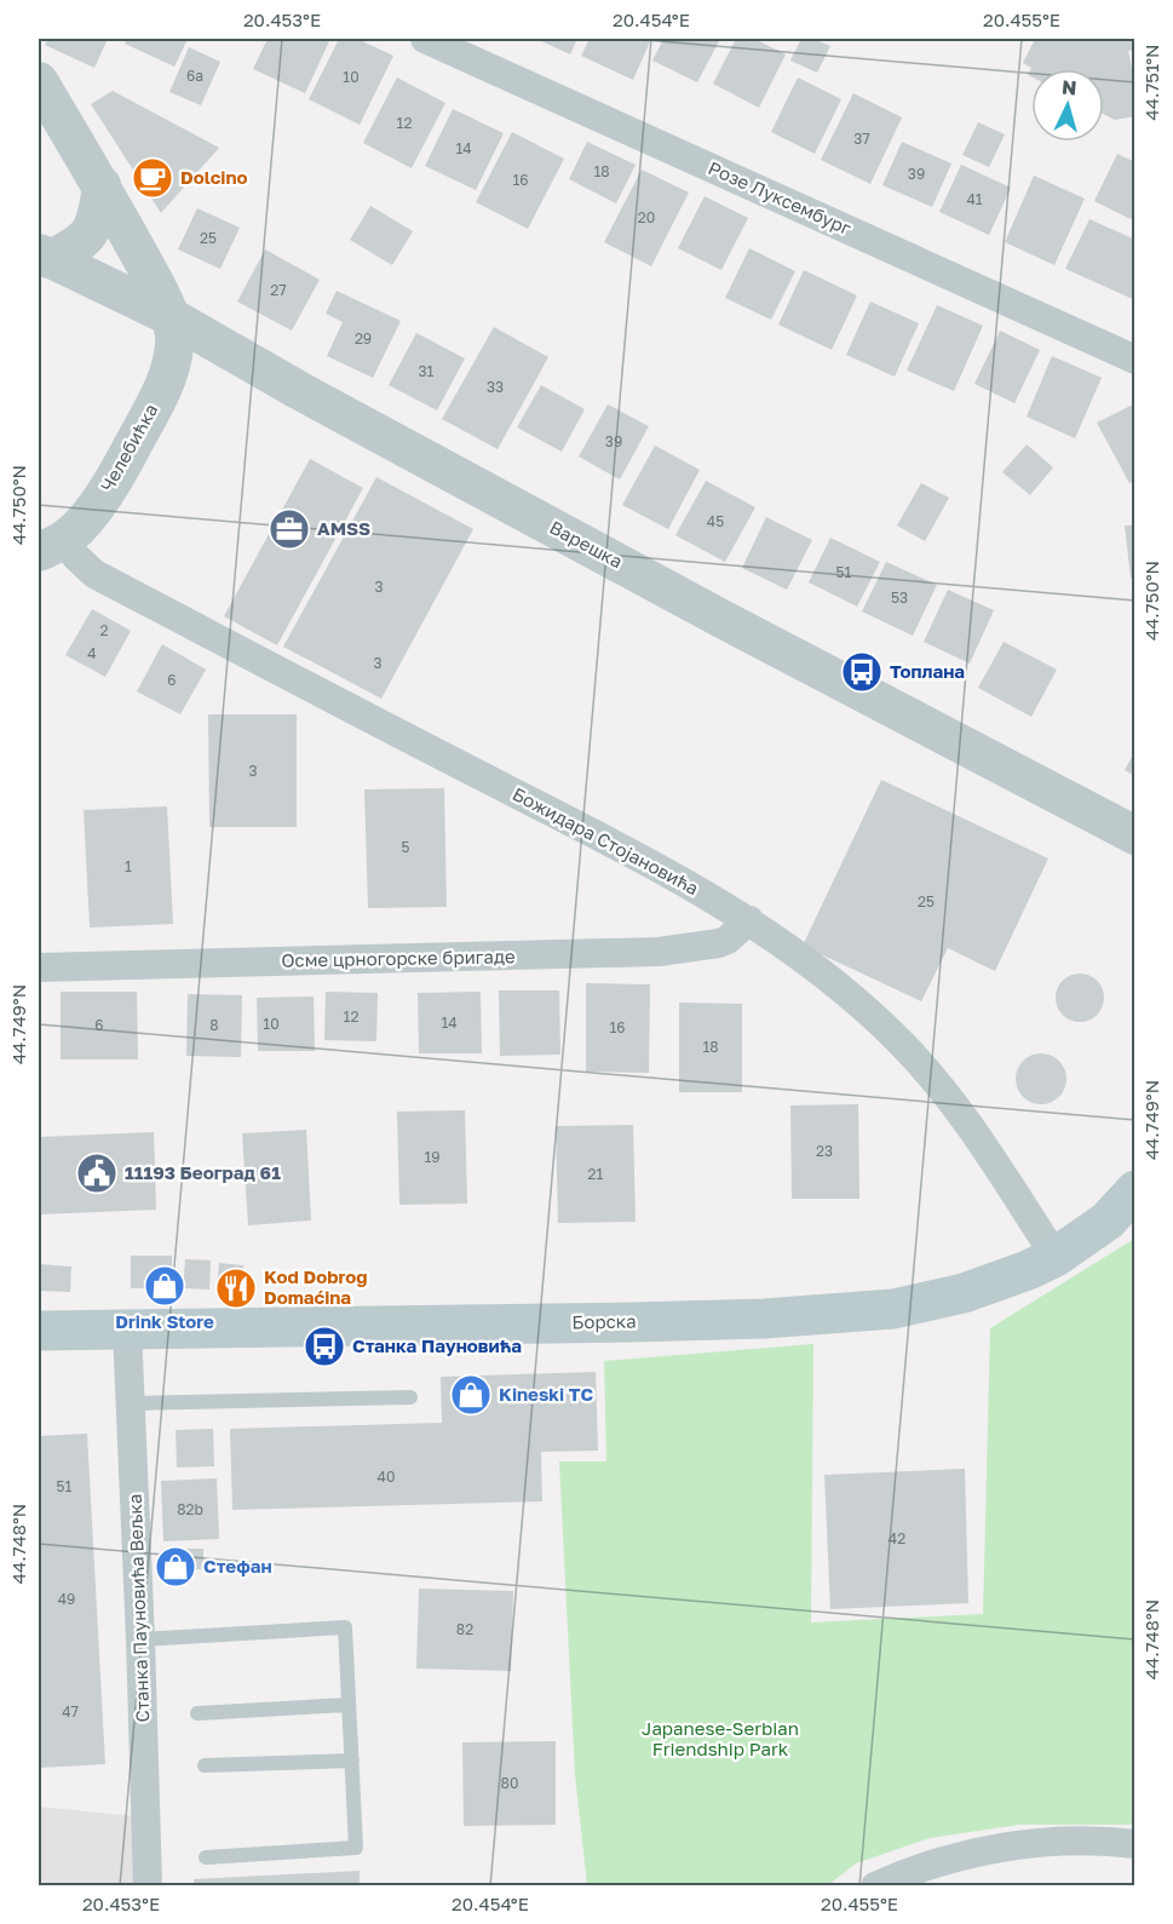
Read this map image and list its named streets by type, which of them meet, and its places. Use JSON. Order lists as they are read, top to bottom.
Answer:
{
  "streets": {
    "main road": ["Борска"],
    "street": [
      "Розе Луксембург",
      "Челебићка",
      "Варешка",
      "Божидара Стојановића",
      "Осме црногорске бригаде",
      "Станка Пауновића Вељка"
    ]
  },
  "crossings": [
    ["Челебићка", "Варешка"],
    ["Челебићка", "Божидара Стојановића"],
    ["Божидара Стојановића", "Осме црногорске бригаде"],
    ["Божидара Стојановића", "Борска"],
    ["Борска", "Станка Пауновића Вељка"]
  ],
  "parks": ["Japanese-Serbian Friendship Park"],
  "places": {
    "cafe": ["Dolcino"],
    "office": ["AMSS"],
    "bus stop": ["Топлана", "Станка Пауновића"],
    "public building": ["11193 Београд 61"],
    "shop": ["Drink Store", "Kineski TC", "Стефан"],
    "restaurant": ["Kod Dobrog Domaćina"]
  },
  "house_numbers": [
    "6a",
    "10",
    "12",
    "37",
    "14",
    "18",
    "39",
    "16",
    "41",
    "20",
    "25",
    "27",
    "29",
    "31",
    "33",
    "39",
    "45",
    "51",
    "3",
    "53",
    "2",
    "4",
    "3",
    "6",
    "3",
    "5",
    "1",
    "25",
    "12",
    "14",
    "10",
    "6",
    "8",
    "16",
    "18",
    "23",
    "19",
    "21",
    "40",
    "51",
    "82b",
    "42",
    "49",
    "82",
    "47",
    "80"
  ],
  "north": "top",
  "coordinates": [
    "20.453°E",
    "20.454°E",
    "20.455°E",
    "44.751°N",
    "44.750°N",
    "44.749°N",
    "44.748°N"
  ]
}
